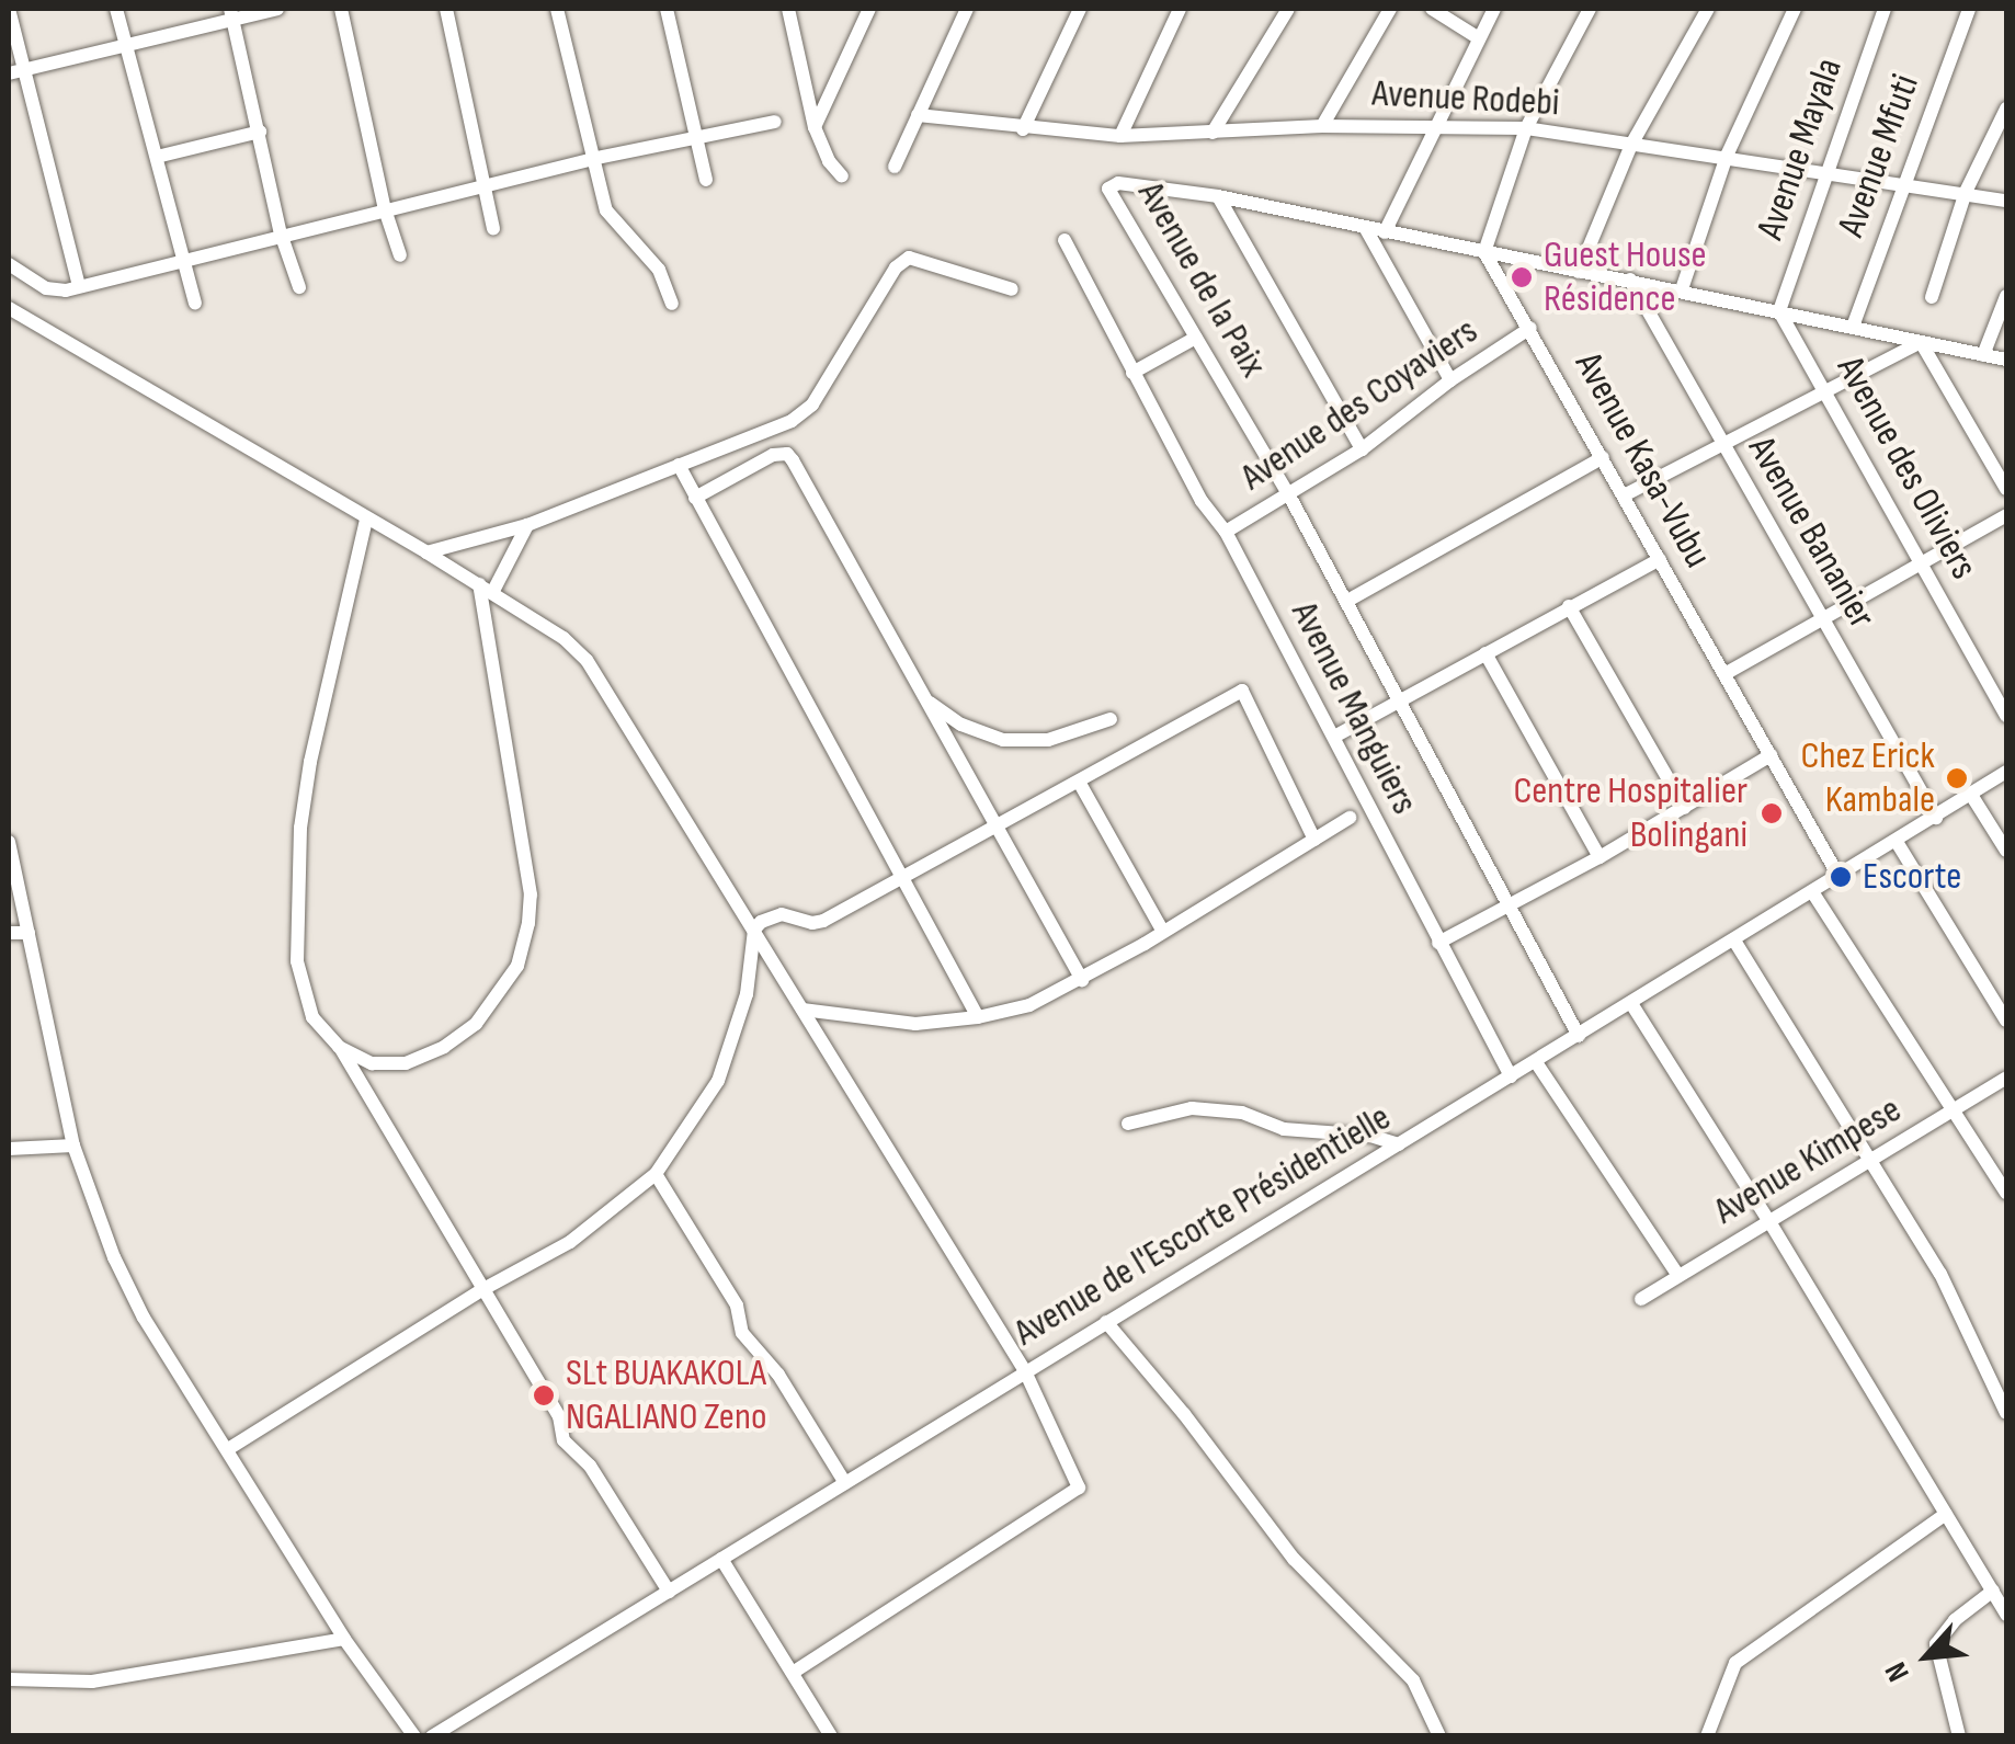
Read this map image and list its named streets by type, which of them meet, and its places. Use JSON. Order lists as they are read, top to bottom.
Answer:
{
  "streets": {
    "street": [
      "Avenue Rodebi",
      "Avenue Mayala",
      "Avenue Mfuti",
      "Avenue de la Paix",
      "Avenue des Coyaviers",
      "Avenue Kasa-Vubu",
      "Avenue des Oliviers",
      "Avenue Bananier",
      "Avenue Manguiers",
      "Avenue Kimpese",
      "Avenue de l'Escorte Présidentielle"
    ]
  },
  "crossings": [
    ["Avenue Rodebi", "Avenue Mayala"],
    ["Avenue Rodebi", "Avenue Mfuti"],
    ["Avenue Mayala", "Avenue de la Paix"],
    ["Avenue Mayala", "Avenue des Oliviers"],
    ["Avenue Mfuti", "Avenue de la Paix"],
    ["Avenue de la Paix", "Avenue des Coyaviers"],
    ["Avenue de la Paix", "Avenue Kasa-Vubu"],
    ["Avenue de la Paix", "Avenue des Oliviers"],
    ["Avenue de la Paix", "Avenue Bananier"],
    ["Avenue de la Paix", "Avenue de l'Escorte Présidentielle"],
    ["Avenue des Coyaviers", "Avenue Kasa-Vubu"],
    ["Avenue des Coyaviers", "Avenue Manguiers"],
    ["Avenue Kasa-Vubu", "Avenue de l'Escorte Présidentielle"],
    ["Avenue Bananier", "Avenue de l'Escorte Présidentielle"],
    ["Avenue Manguiers", "Avenue de l'Escorte Présidentielle"]
  ],
  "places": [
    "Guest House Résidence",
    "Chez Erick Kambale",
    "Centre Hospitalier Bolingani",
    "Escorte",
    "SLt BUAKAKOLA NGALIANO Zeno"
  ],
  "north": "bottom left"
}
